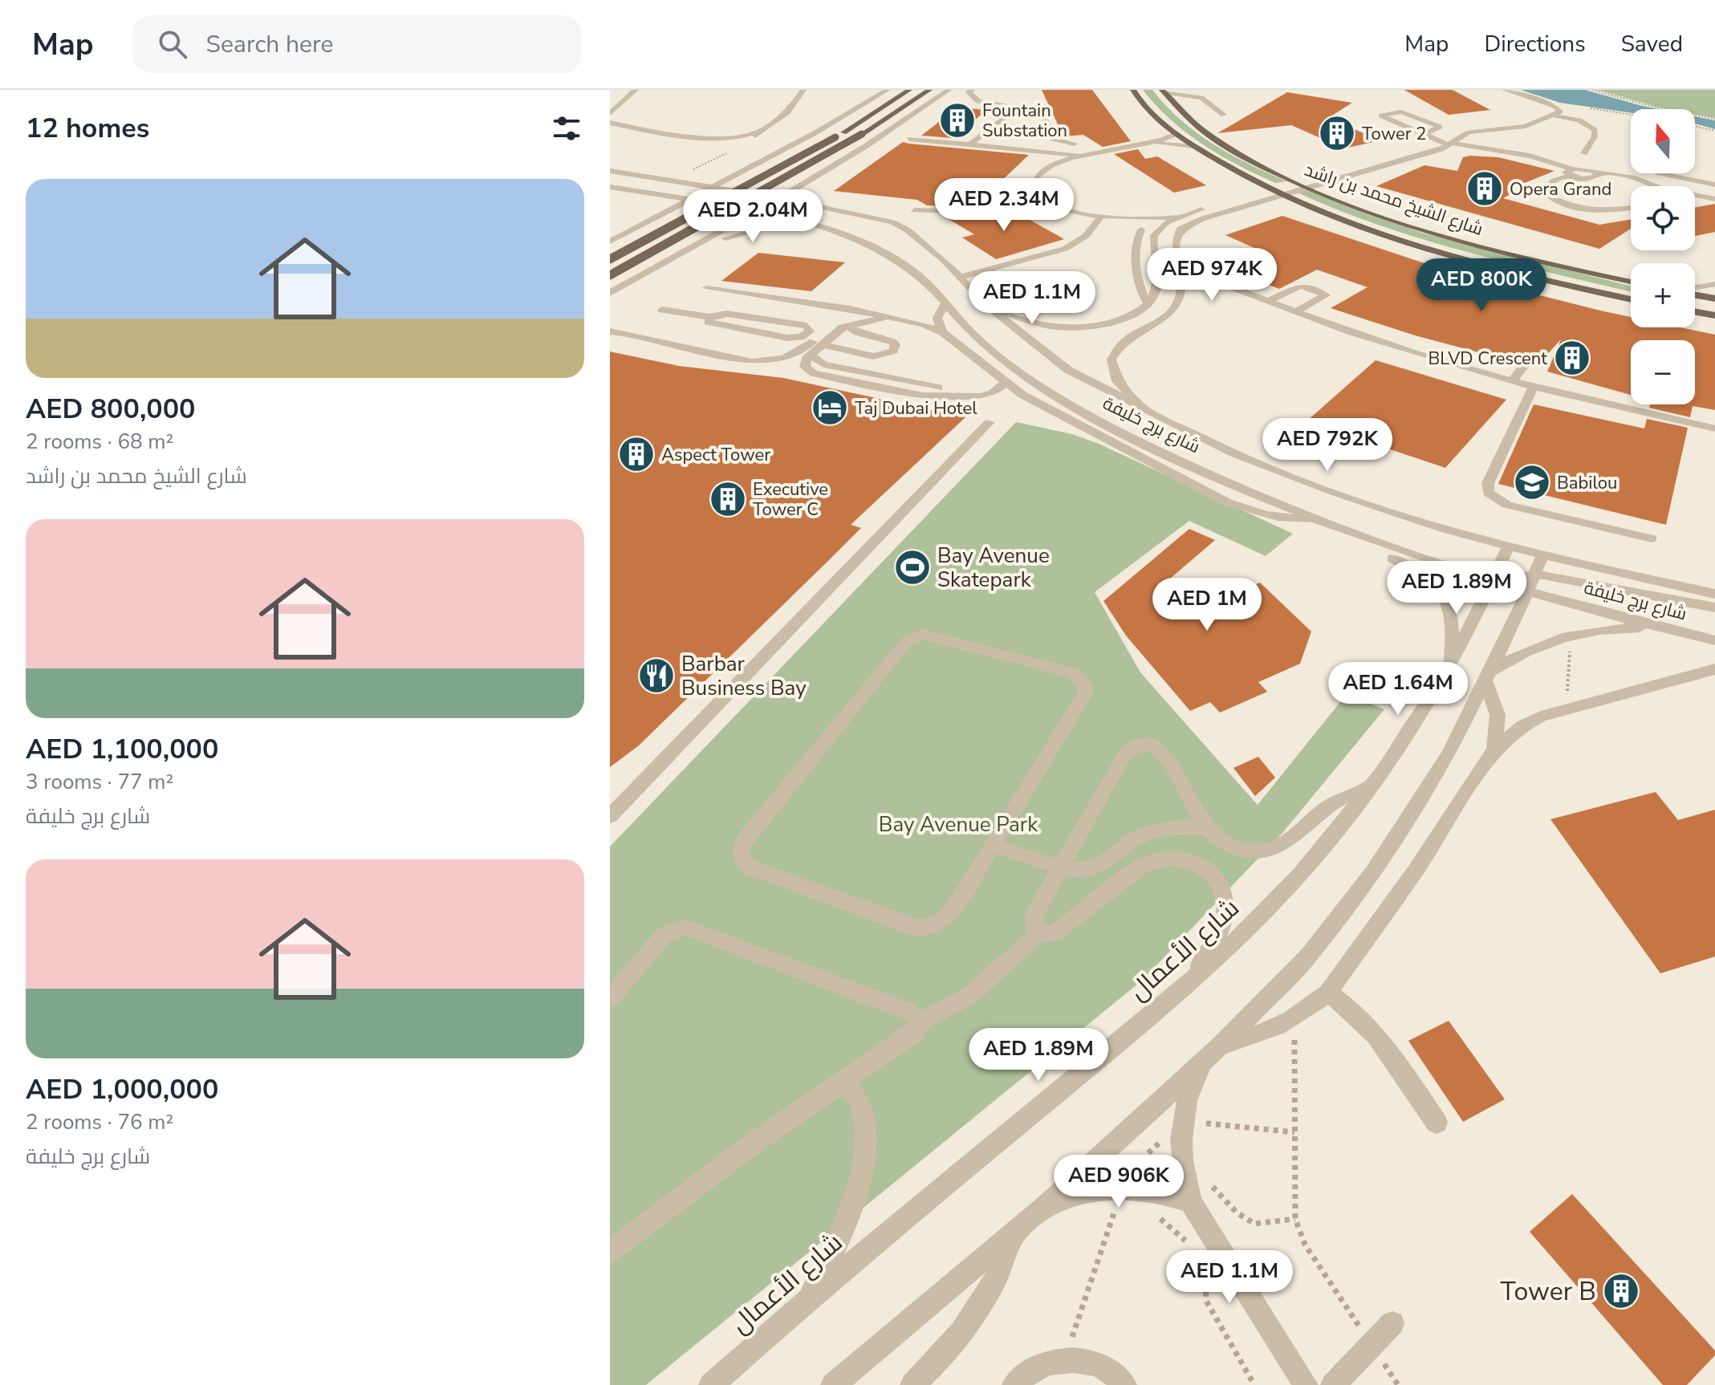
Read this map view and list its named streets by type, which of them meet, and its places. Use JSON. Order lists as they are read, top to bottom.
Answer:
{
  "streets": {
    "main road": ["شارع الشيخ محمد بن راشد"],
    "street": ["شارع برج خليفة", "شارع الأعمال"]
  },
  "crossings": [
    ["شارع برج خليفة", "شارع الأعمال"]
  ],
  "parks": ["Bay Avenue Park"],
  "places": {
    "building": [
      "Fountain Substation",
      "Tower 2",
      "Opera Grand",
      "BLVD Crescent",
      "Aspect Tower",
      "Executive Tower C",
      "Tower B"
    ],
    "hotel": ["Taj Dubai Hotel"],
    "school or university": ["Babilou"],
    "sports": ["Bay Avenue Skatepark"],
    "restaurant": ["Barbar Business Bay"]
  },
  "north": "top",
  "page": {
    "header": "Map",
    "search": "Search here",
    "nav": ["Map", "Directions", "Saved"],
    "heading": "12 homes",
    "map_buttons": ["+", "−"],
    "list": [
      {
        "name": "AED 800,000",
        "note": "2 rooms · 68 m² · شارع الشيخ محمد بن راشد"
      },
      {
        "name": "AED 1,100,000",
        "note": "3 rooms · 77 m² · شارع برج خليفة"
      },
      {
        "name": "AED 1,000,000",
        "note": "2 rooms · 76 m² · شارع برج خليفة"
      }
    ],
    "price": [
      "AED 2.34M",
      "AED 2.04M",
      "AED 974K",
      "AED 800K",
      "AED 1.1M",
      "AED 792K",
      "AED 1.89M",
      "AED 1M",
      "AED 1.64M",
      "AED 1.89M",
      "AED 906K",
      "AED 1.1M"
    ]
  }
}
